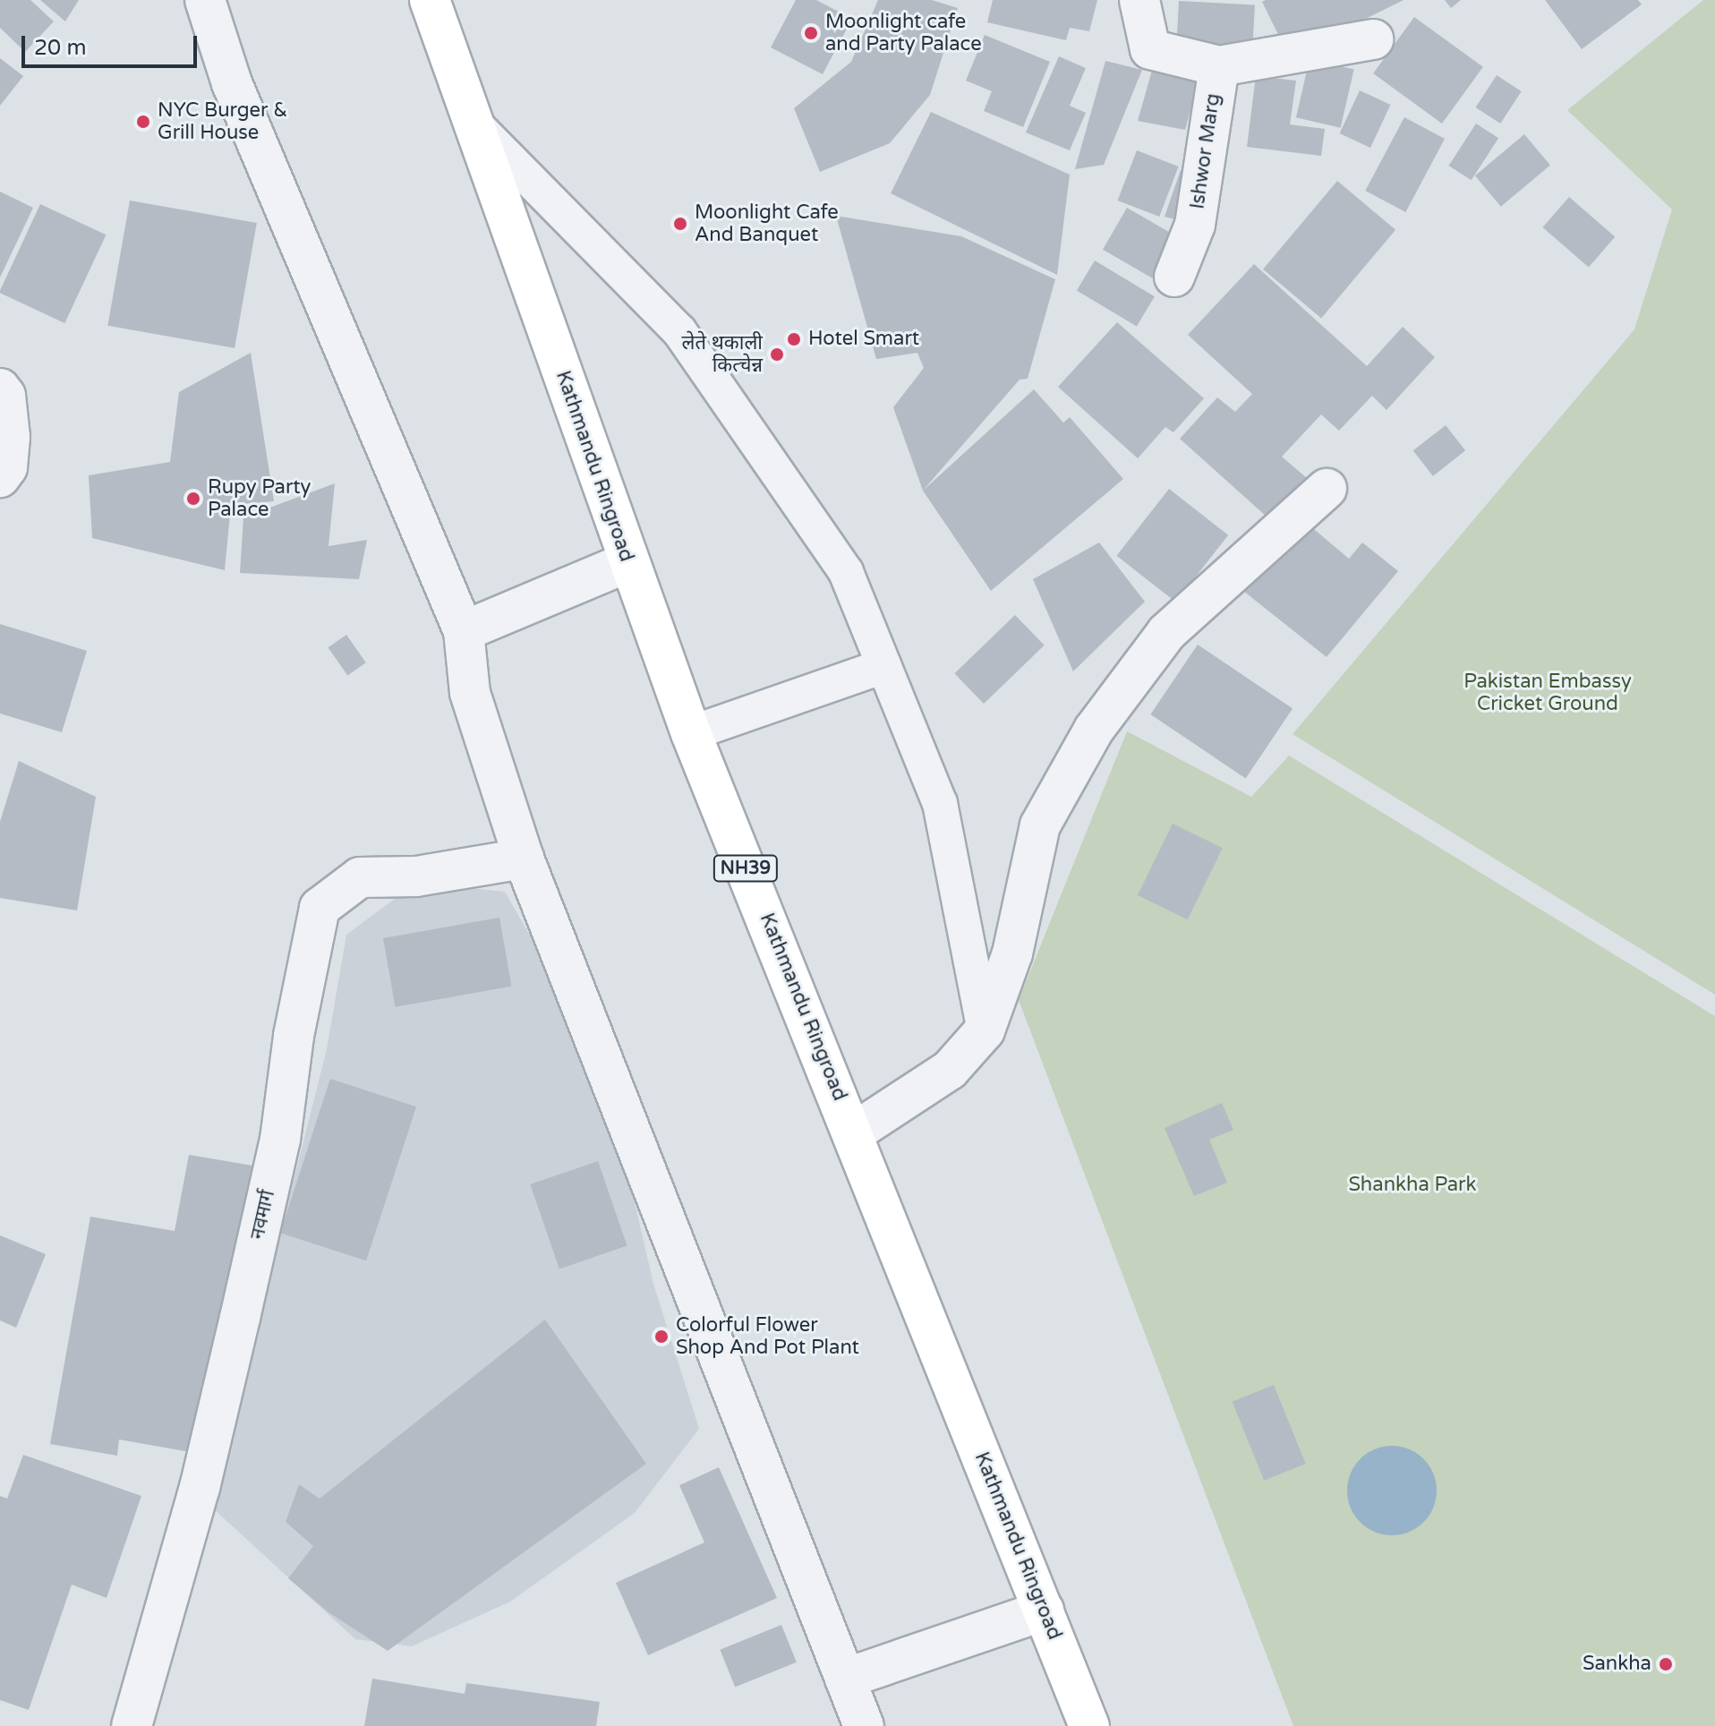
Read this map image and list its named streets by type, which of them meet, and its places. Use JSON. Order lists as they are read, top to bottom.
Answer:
{
  "streets": {
    "highway": ["Kathmandu Ringroad", "NH39"],
    "street": ["Ishwor Marg", "नवमार्ग"]
  },
  "parks": ["Pakistan Embassy Cricket Ground", "Shankha Park"],
  "places": [
    "Moonlight cafe and Party Palace",
    "NYC Burger & Grill House",
    "Moonlight Cafe And Banquet",
    "Hotel Smart",
    "लेते थकाली कित्चेन्न",
    "Rupy Party Palace",
    "Colorful Flower Shop And Pot Plant",
    "Sankha"
  ],
  "scale_bar": "20 m"
}
